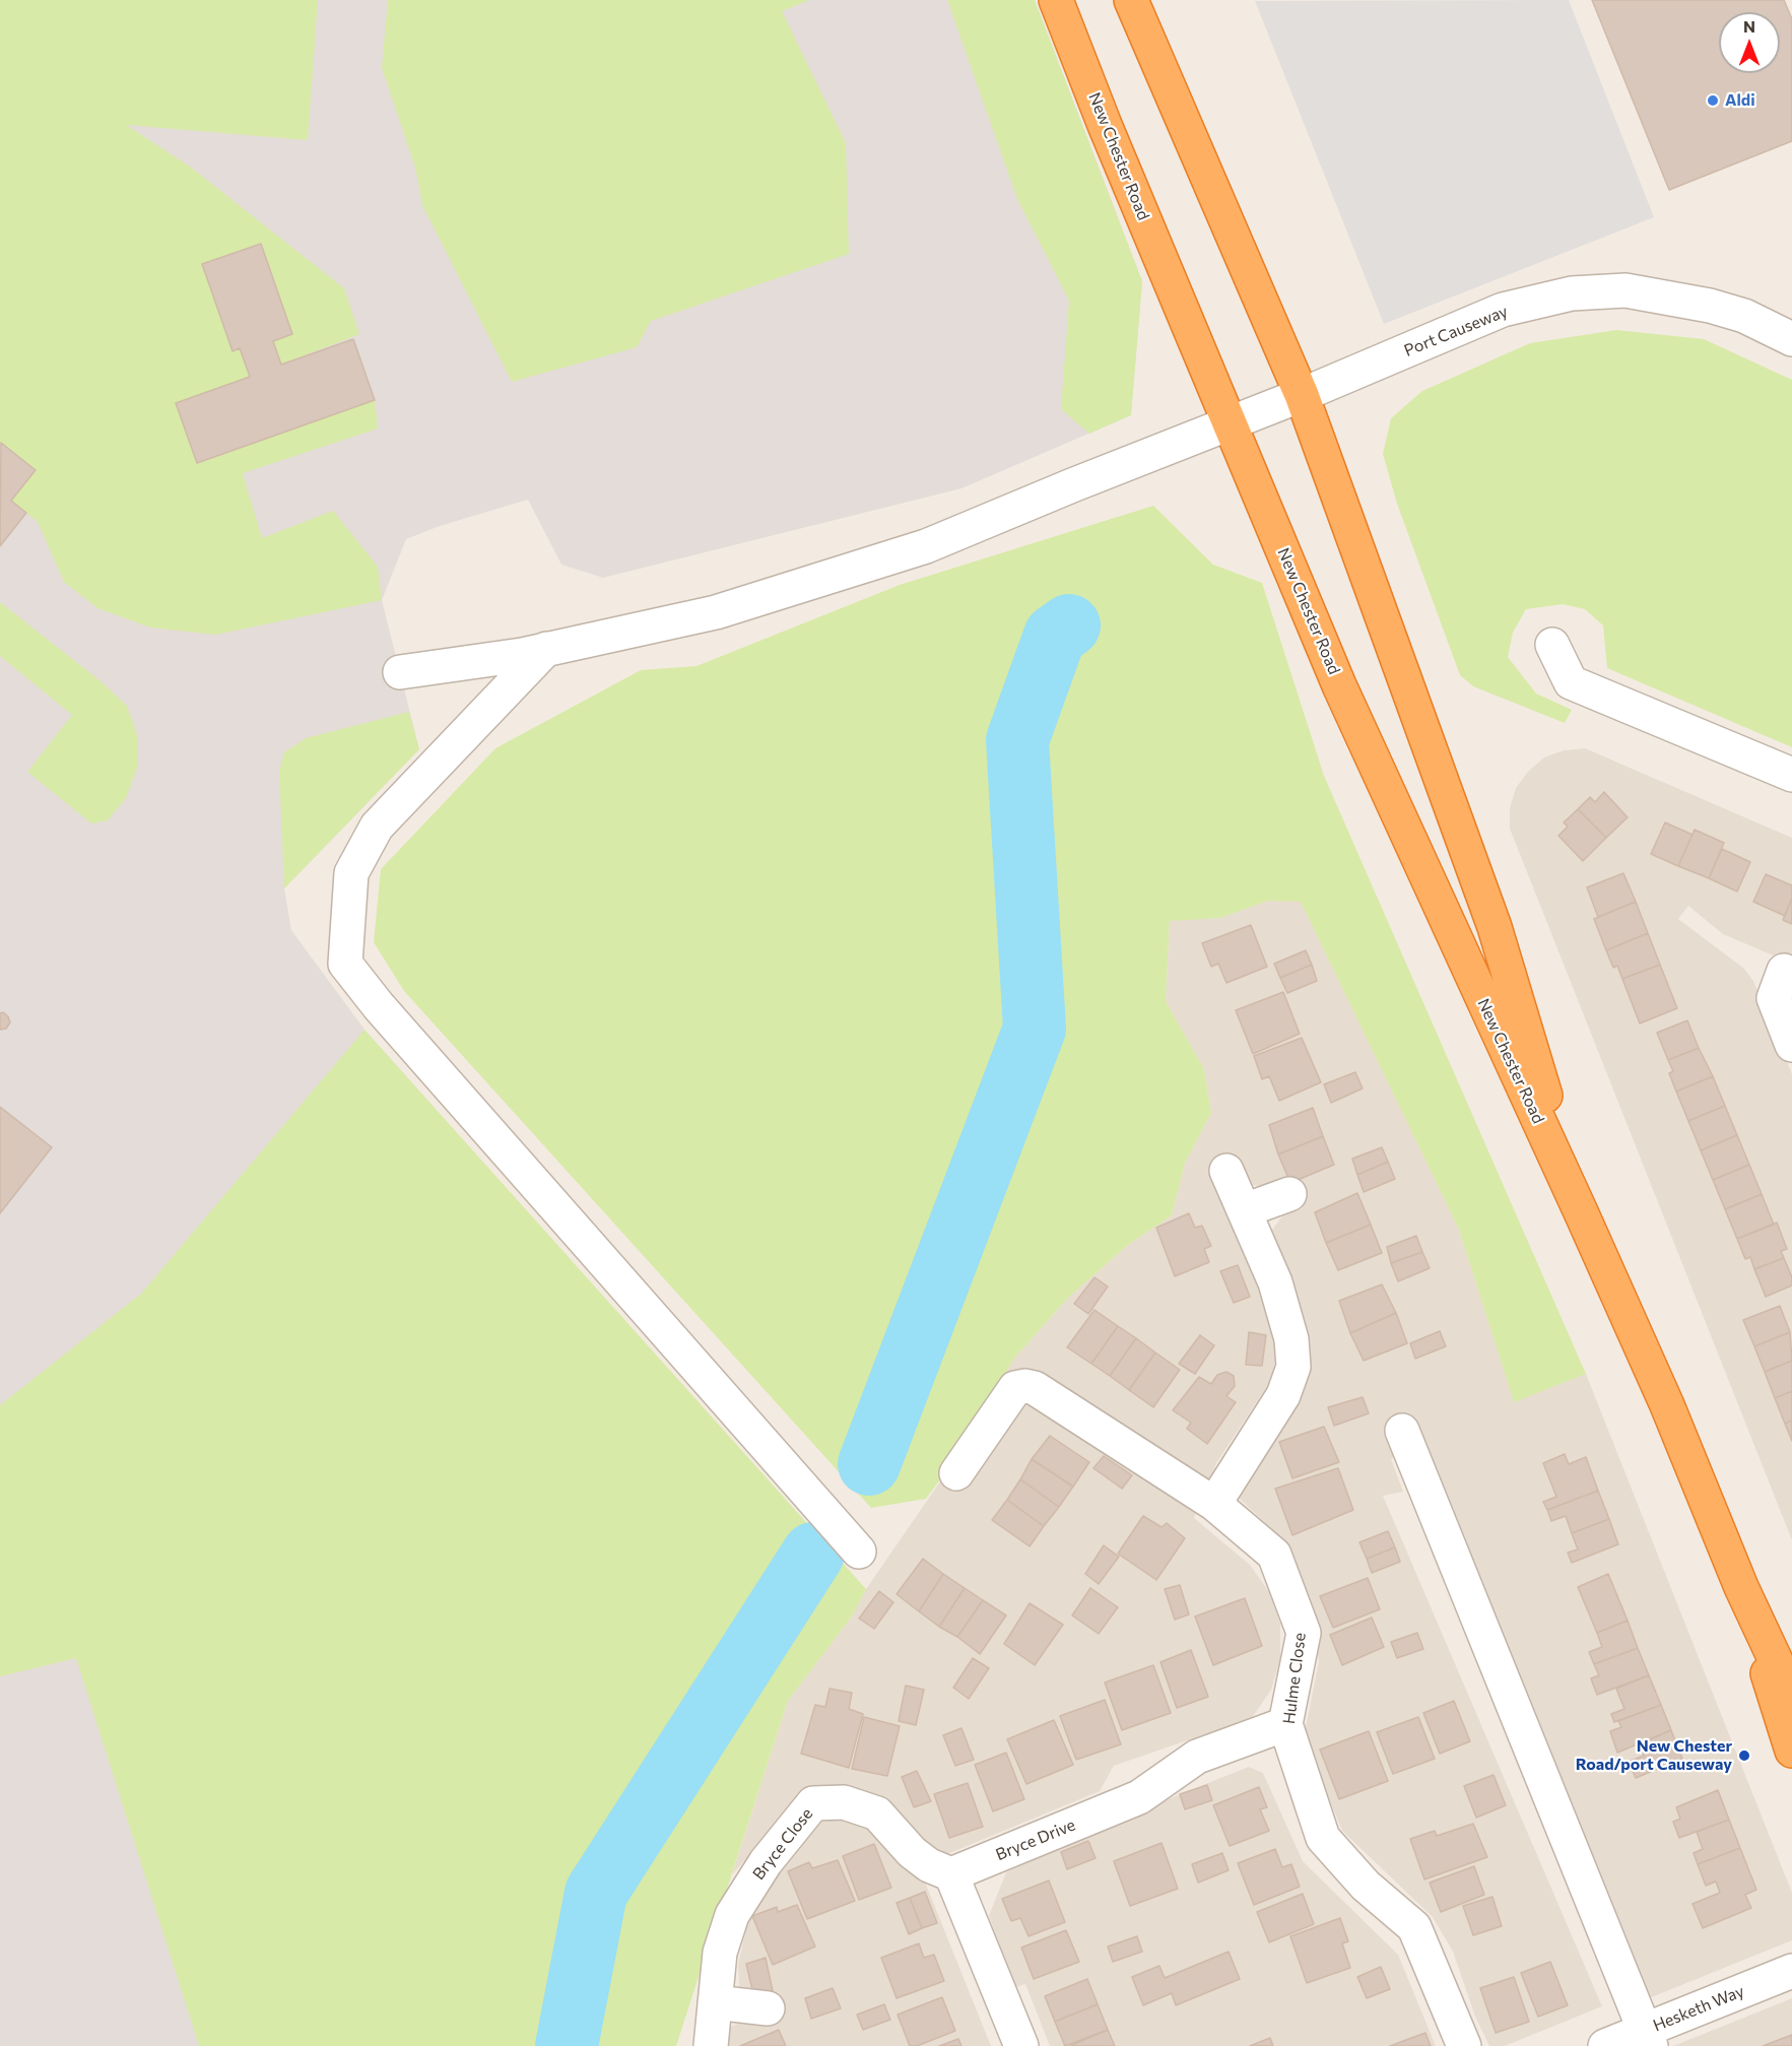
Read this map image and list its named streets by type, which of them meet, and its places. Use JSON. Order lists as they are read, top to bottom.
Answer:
{
  "streets": {
    "highway": ["New Chester Road"],
    "street": [
      "Port Causeway",
      "Hulme Close",
      "Bryce Drive",
      "Bryce Close",
      "Hesketh Way"
    ]
  },
  "crossings": [
    ["New Chester Road", "Port Causeway"],
    ["Hulme Close", "Bryce Drive"],
    ["Bryce Drive", "Bryce Close"]
  ],
  "places": ["Aldi", "New Chester Road/port Causeway"],
  "north": "top"
}
